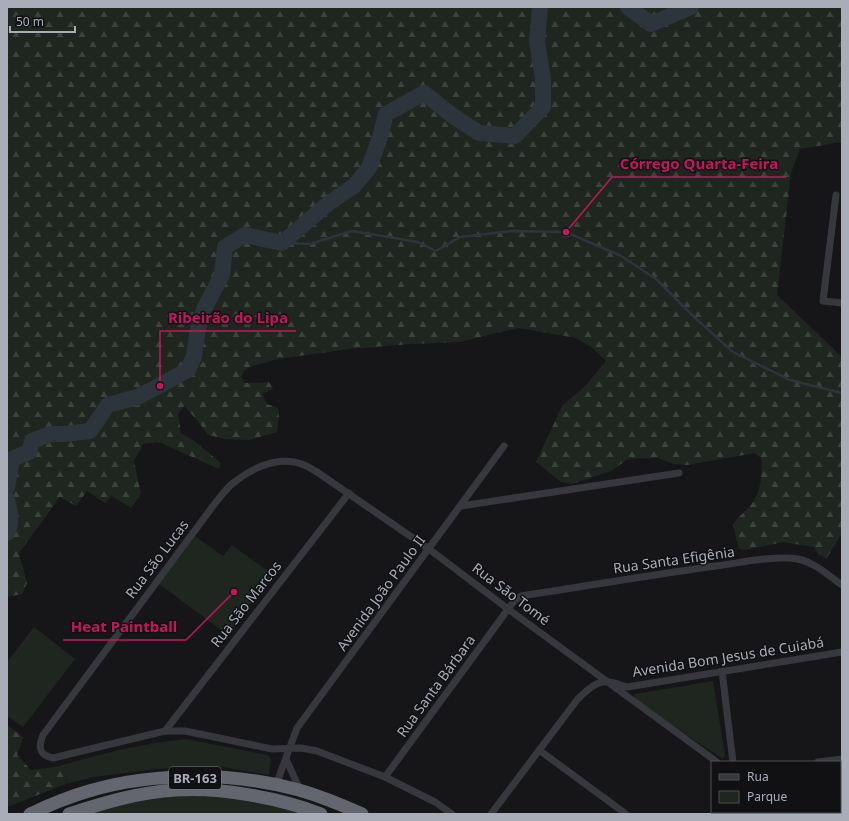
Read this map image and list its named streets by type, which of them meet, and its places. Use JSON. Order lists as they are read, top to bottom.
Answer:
{
  "streets": {
    "highway": ["BR-163"],
    "street": [
      "Rua São Lucas",
      "Rua Santa Efigênia",
      "Avenida João Paulo II",
      "Rua São Tomé",
      "Rua São Marcos",
      "Avenida Bom Jesus de Cuiabá",
      "Rua Santa Bárbara"
    ]
  },
  "crossings": [
    ["Rua São Lucas", "Rua São Tomé"],
    ["Rua São Lucas", "Rua São Marcos"],
    ["Rua Santa Efigênia", "Rua São Tomé"],
    ["Rua Santa Efigênia", "Rua Santa Bárbara"],
    ["Avenida João Paulo II", "Rua São Tomé"],
    ["Avenida João Paulo II", "BR-163"],
    ["Rua São Tomé", "Rua São Marcos"],
    ["Rua São Tomé", "Avenida Bom Jesus de Cuiabá"],
    ["Rua São Tomé", "Rua Santa Bárbara"]
  ],
  "places": ["Córrego Quarta-Feira", "Ribeirão do Lipa", "Heat Paintball"],
  "legend": ["Rua", "Parque"],
  "scale_bar": "50 m"
}
